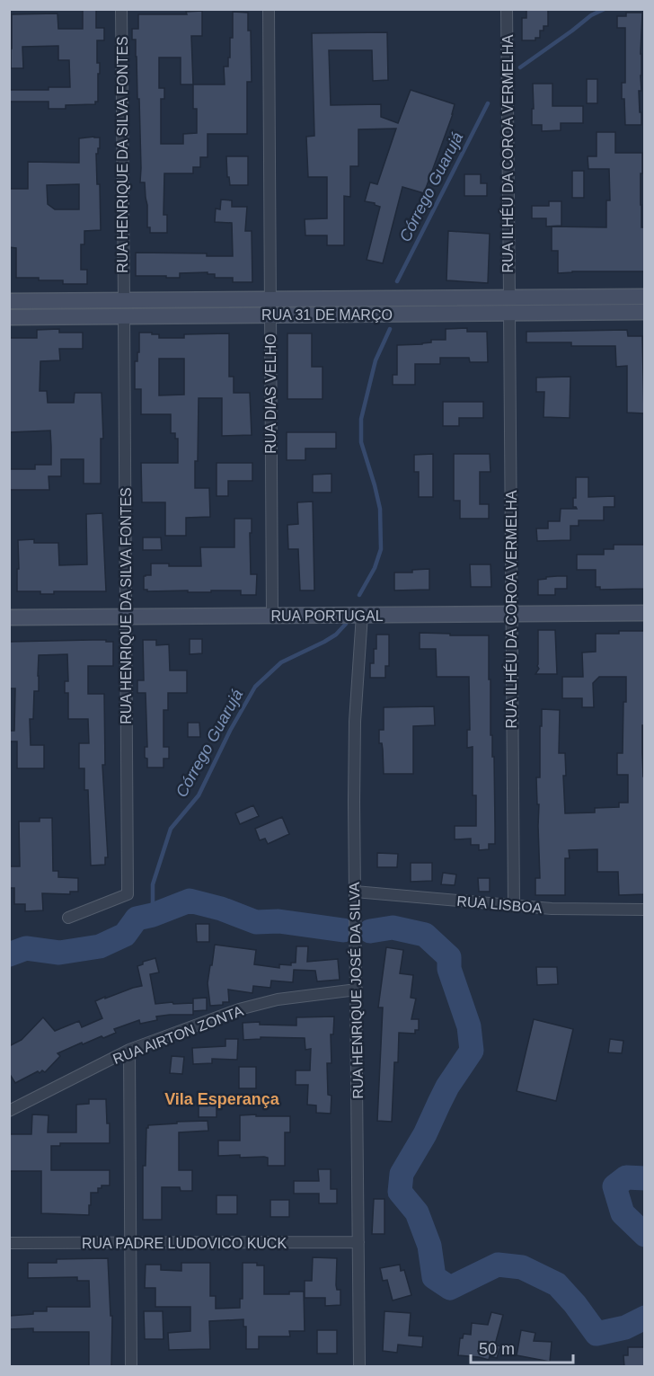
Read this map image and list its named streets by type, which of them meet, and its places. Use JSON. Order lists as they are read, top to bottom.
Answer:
{
  "streets": {
    "main road": ["RUA 31 DE MARÇO", "RUA PORTUGAL"],
    "street": [
      "RUA ILHÉU DA COROA VERMELHA",
      "RUA HENRIQUE DA SILVA FONTES",
      "RUA DIAS VELHO",
      "RUA LISBOA",
      "RUA HENRIQUE JOSÉ DA SILVA",
      "RUA AIRTON ZONTA",
      "RUA PADRE LUDOVICO KUCK"
    ]
  },
  "crossings": [
    ["RUA ILHÉU DA COROA VERMELHA", "RUA 31 DE MARÇO"],
    ["RUA ILHÉU DA COROA VERMELHA", "RUA PORTUGAL"],
    ["RUA ILHÉU DA COROA VERMELHA", "RUA LISBOA"],
    ["RUA HENRIQUE DA SILVA FONTES", "RUA 31 DE MARÇO"],
    ["RUA HENRIQUE DA SILVA FONTES", "RUA PORTUGAL"],
    ["RUA 31 DE MARÇO", "RUA DIAS VELHO"],
    ["RUA DIAS VELHO", "RUA PORTUGAL"],
    ["RUA PORTUGAL", "RUA HENRIQUE JOSÉ DA SILVA"],
    ["RUA LISBOA", "RUA HENRIQUE JOSÉ DA SILVA"],
    ["RUA HENRIQUE JOSÉ DA SILVA", "RUA AIRTON ZONTA"],
    ["RUA HENRIQUE JOSÉ DA SILVA", "RUA PADRE LUDOVICO KUCK"]
  ],
  "districts": ["Vila Esperança"],
  "water": ["Córrego Guarujá"],
  "scale_bar": "50 m"
}
